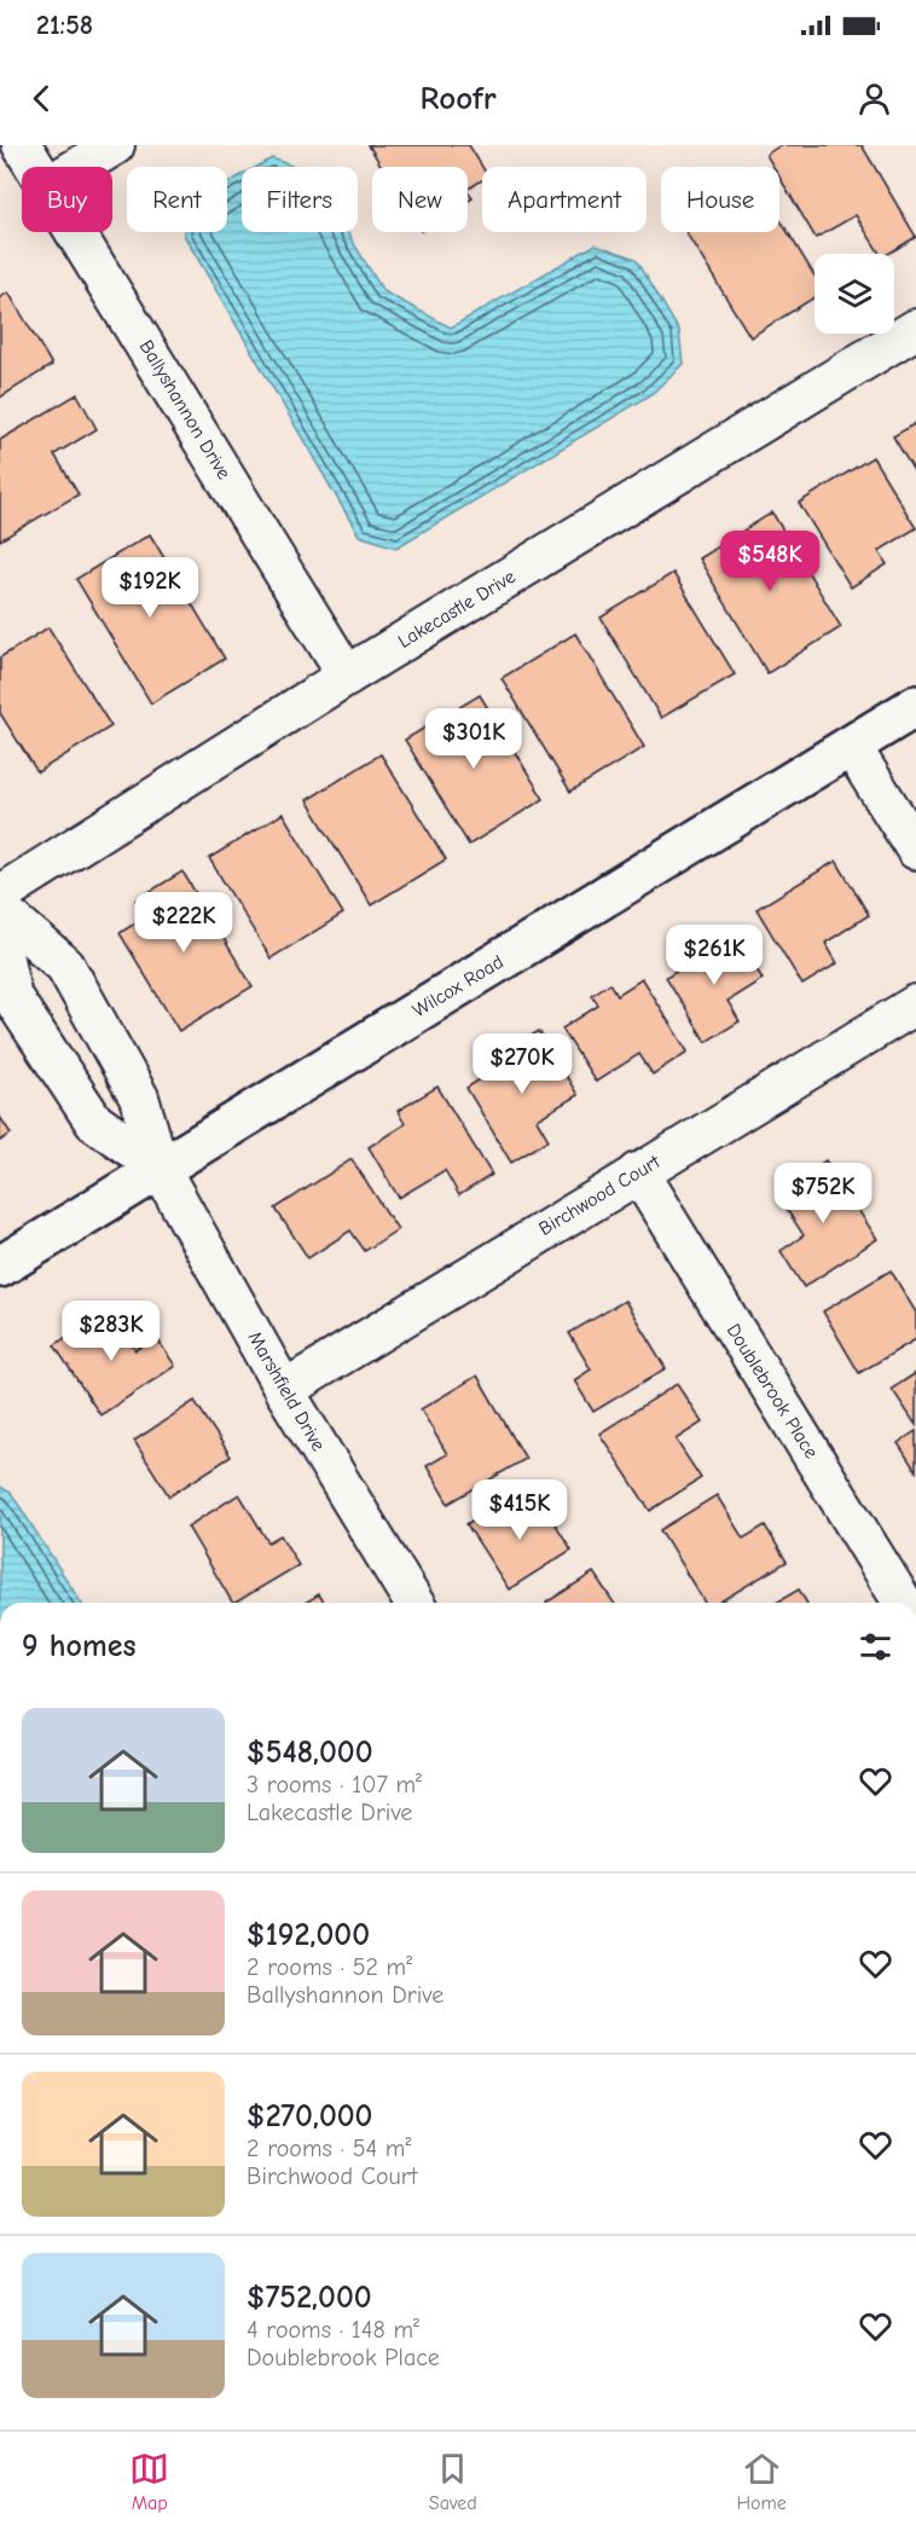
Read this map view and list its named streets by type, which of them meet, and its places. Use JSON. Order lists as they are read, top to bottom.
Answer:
{
  "streets": {
    "street": [
      "Ballyshannon Drive",
      "Lakecastle Drive",
      "Wilcox Road",
      "Birchwood Court",
      "Marshfield Drive",
      "Doublebrook Place"
    ]
  },
  "crossings": [
    ["Ballyshannon Drive", "Lakecastle Drive"],
    ["Wilcox Road", "Marshfield Drive"],
    ["Birchwood Court", "Marshfield Drive"],
    ["Birchwood Court", "Doublebrook Place"]
  ],
  "page": {
    "status": "21:58",
    "header": "Roofr",
    "chip": [
      "Buy",
      "Rent",
      "Filters",
      "New",
      "Apartment",
      "House"
    ],
    "price": [
      "$548K",
      "$192K",
      "$301K",
      "$222K",
      "$261K",
      "$270K",
      "$752K",
      "$283K",
      "$415K"
    ],
    "heading": "9 homes",
    "list": [
      {
        "name": "$548,000",
        "note": "3 rooms · 107 m² · Lakecastle Drive"
      },
      {
        "name": "$192,000",
        "note": "2 rooms · 52 m² · Ballyshannon Drive"
      },
      {
        "name": "$270,000",
        "note": "2 rooms · 54 m² · Birchwood Court"
      },
      {
        "name": "$752,000",
        "note": "4 rooms · 148 m² · Doublebrook Place"
      }
    ],
    "tabs": ["Map", "Saved", "Home"]
  }
}
